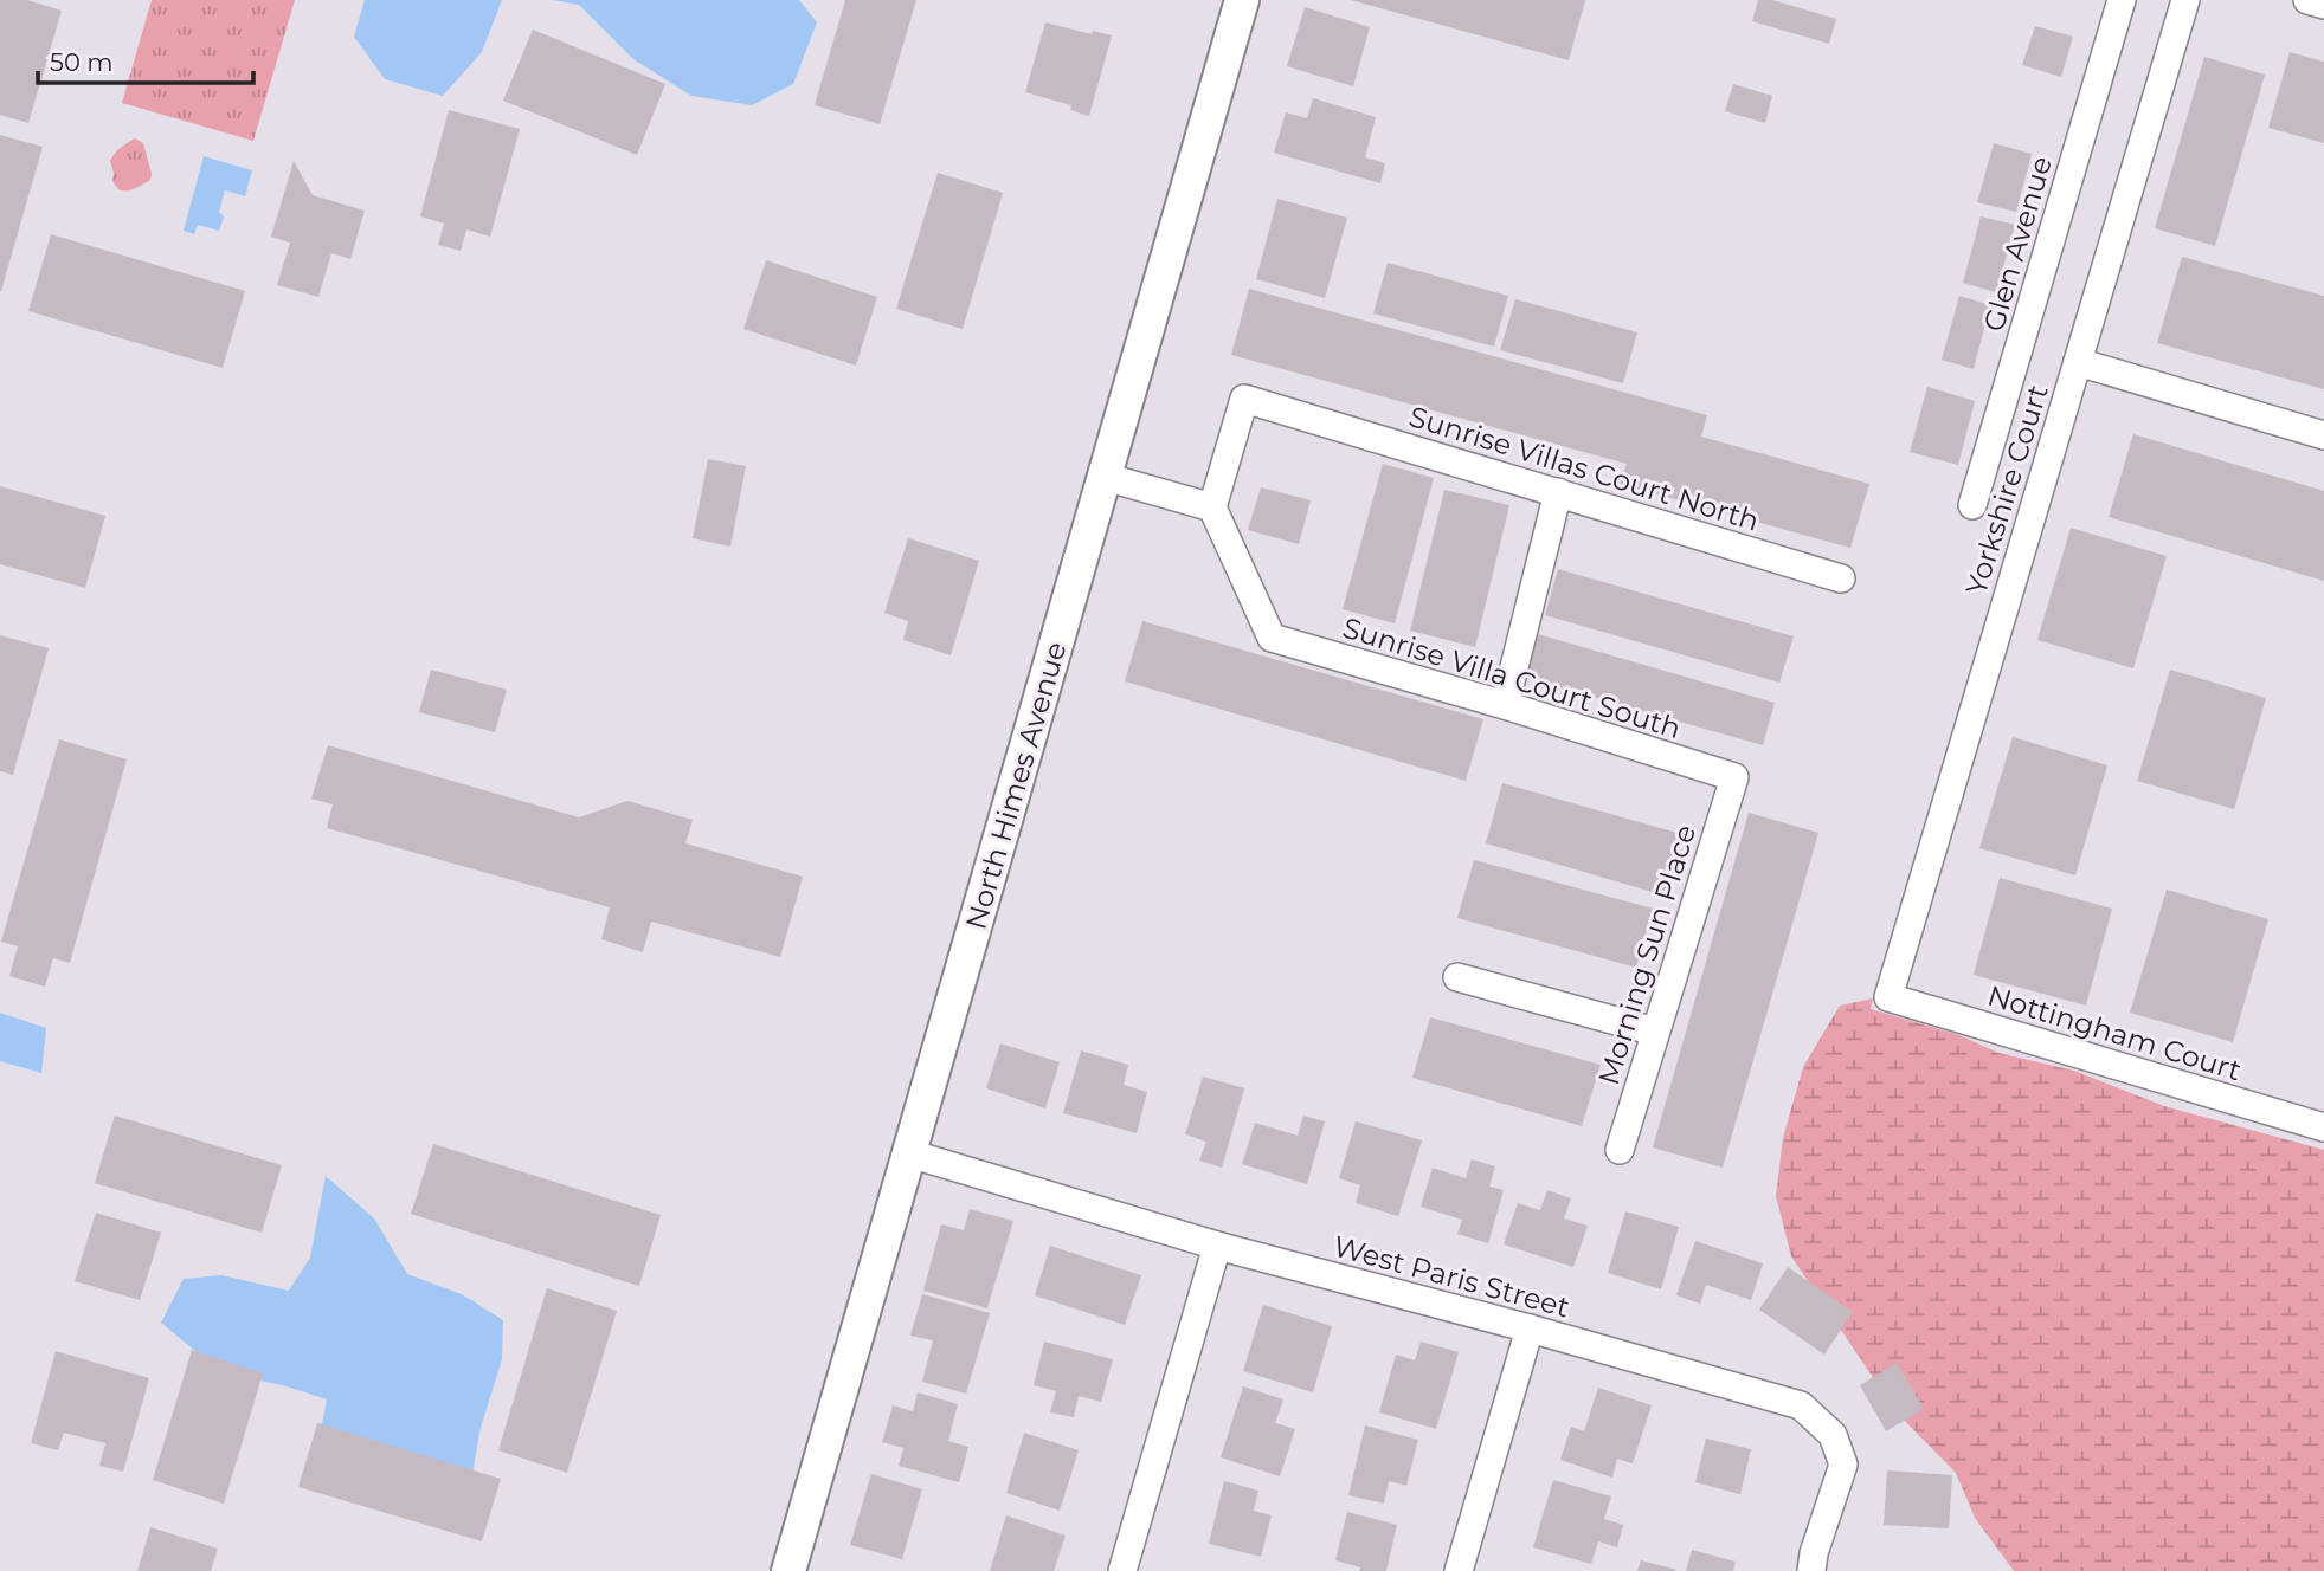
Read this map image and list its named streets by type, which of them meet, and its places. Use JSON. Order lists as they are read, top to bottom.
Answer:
{
  "streets": {
    "street": [
      "Glen Avenue",
      "Sunrise Villas Court North",
      "Yorkshire Court",
      "Sunrise Villa Court South",
      "North Himes Avenue",
      "Morning Sun Place",
      "Nottingham Court",
      "West Paris Street"
    ]
  },
  "crossings": [
    ["Sunrise Villas Court North", "Sunrise Villa Court South"],
    ["Yorkshire Court", "Nottingham Court"],
    ["Sunrise Villa Court South", "Morning Sun Place"],
    ["North Himes Avenue", "West Paris Street"]
  ],
  "scale_bar": "50 m"
}
